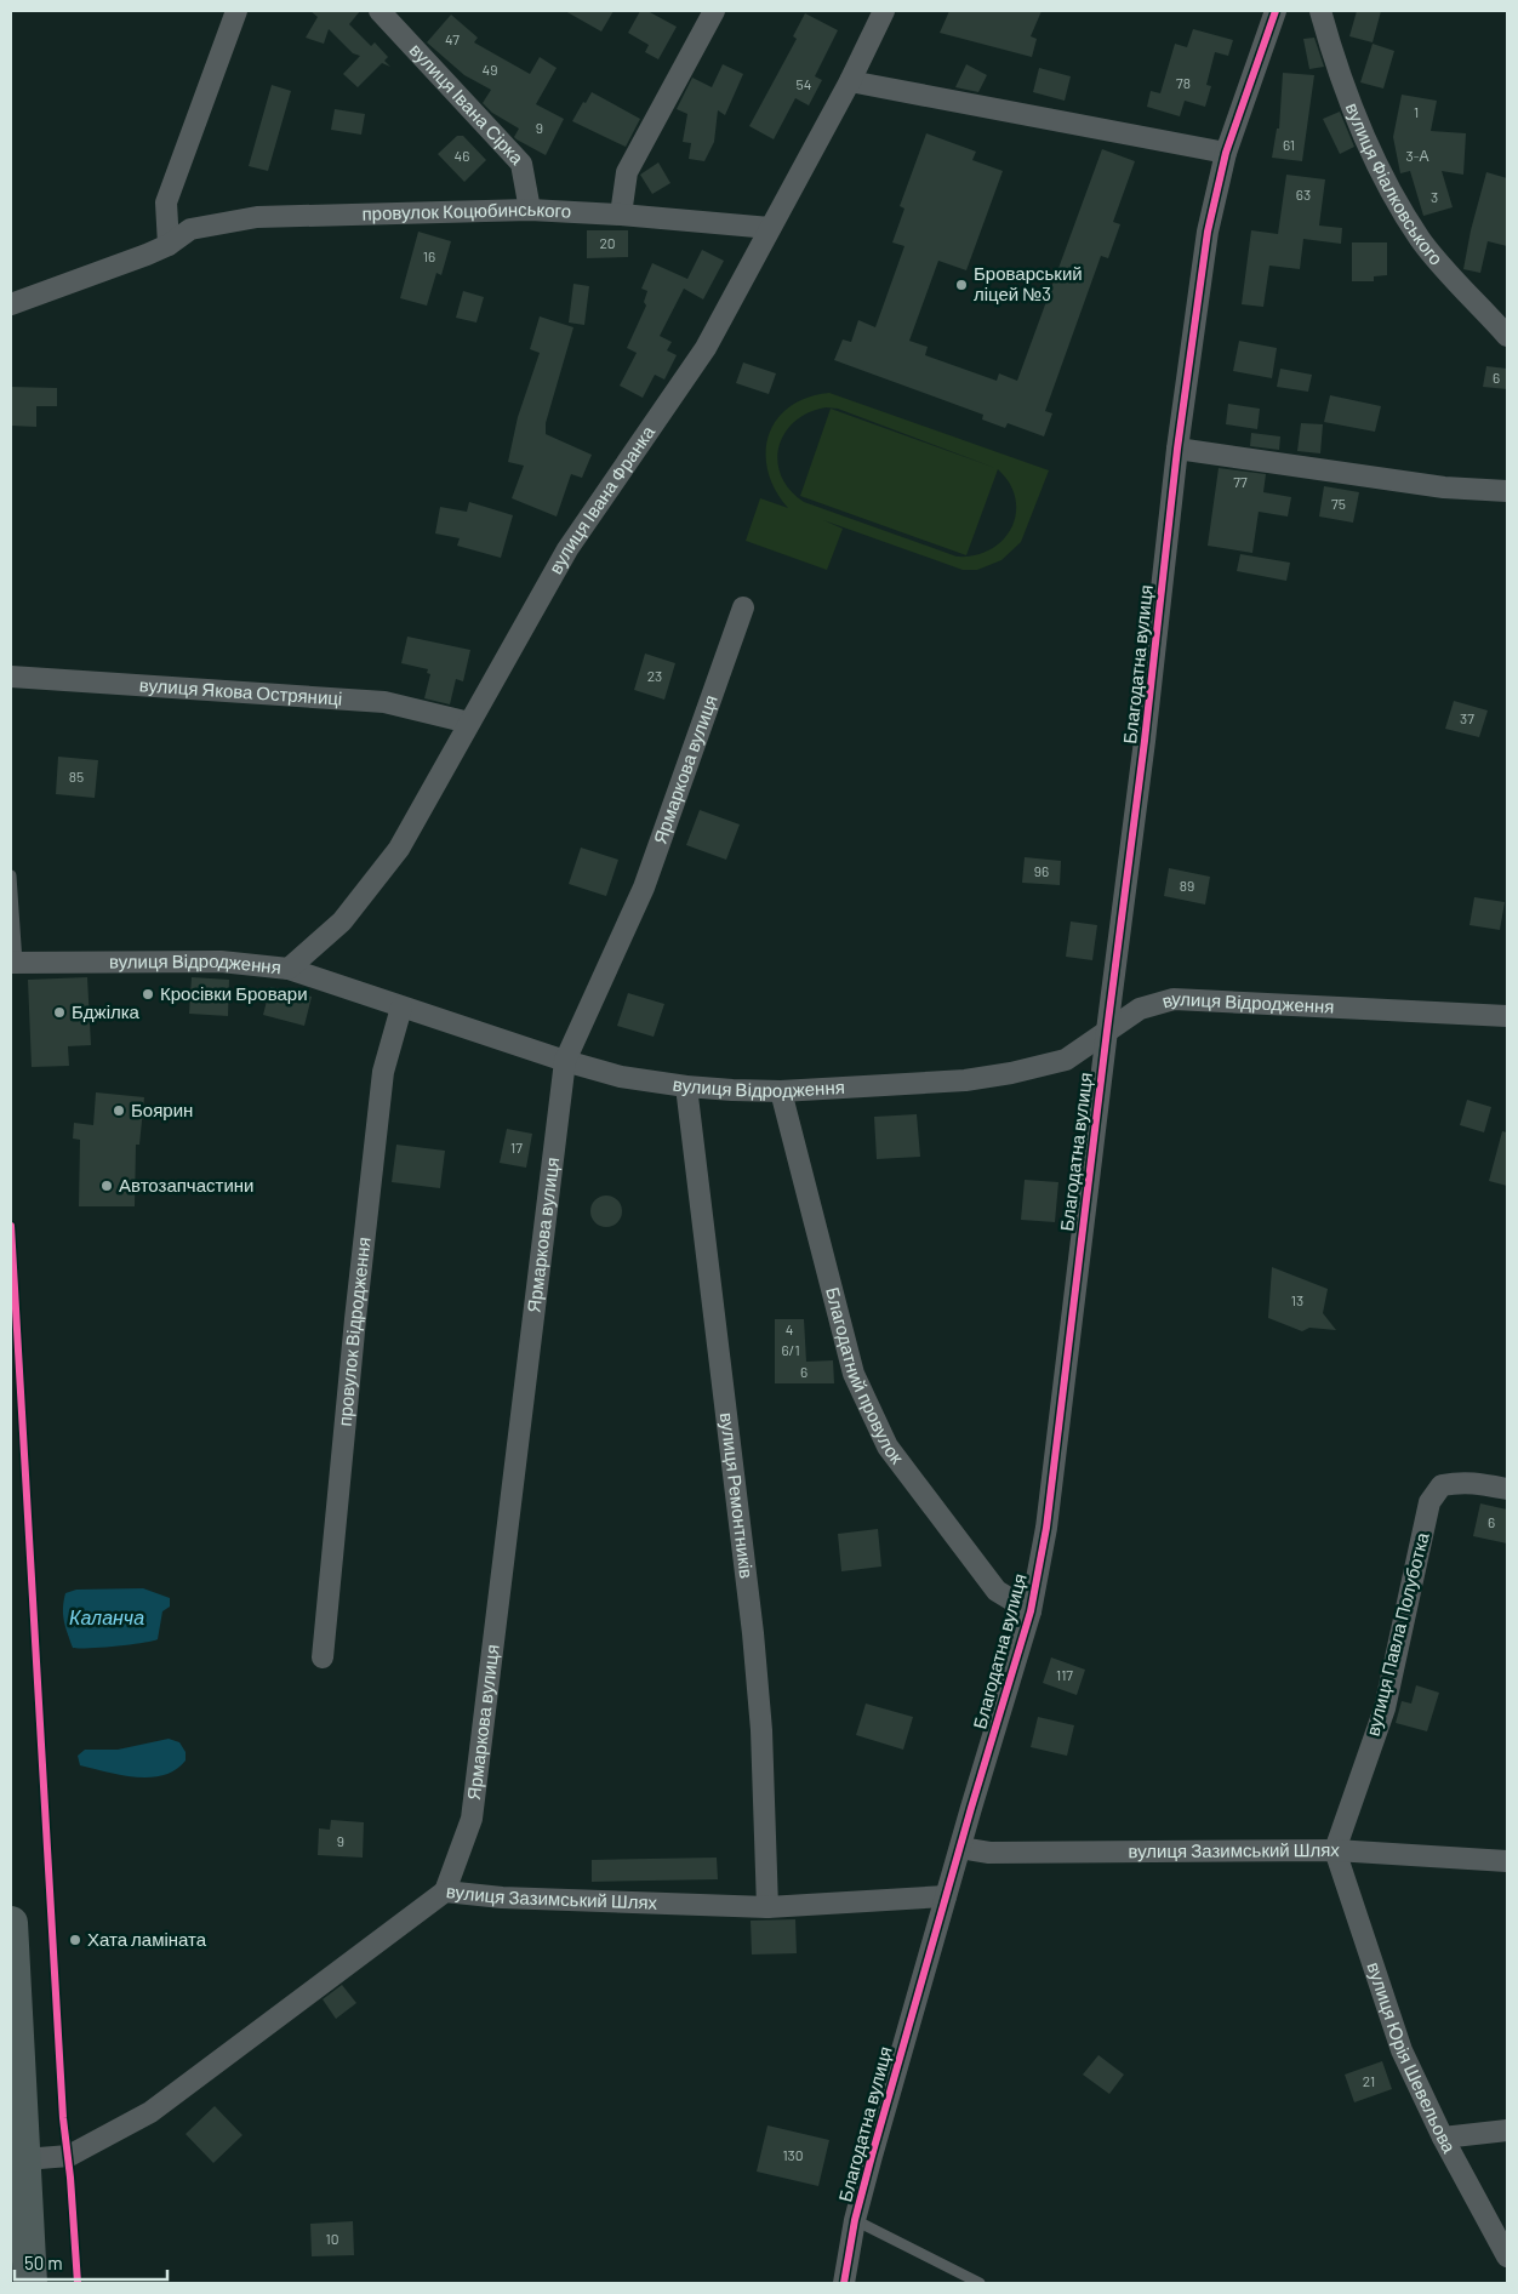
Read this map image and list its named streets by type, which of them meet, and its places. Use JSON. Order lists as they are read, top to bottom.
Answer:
{
  "streets": {
    "street": [
      "вулиця Івана Сірка",
      "вулиця Фіалковського",
      "провулок Коцюбинського",
      "вулиця Івана Франка",
      "Благодатна вулиця",
      "вулиця Якова Остряниці",
      "Ярмаркова вулиця",
      "вулиця Відродження",
      "провулок Відродження",
      "Благодатний провулок",
      "вулиця Ремонтників",
      "вулиця Павла Полуботка",
      "вулиця Зазимський Шлях",
      "вулиця Юрія Шевельова"
    ]
  },
  "crossings": [
    ["вулиця Івана Сірка", "провулок Коцюбинського"],
    ["провулок Коцюбинського", "вулиця Івана Франка"],
    ["вулиця Івана Франка", "вулиця Якова Остряниці"],
    ["вулиця Івана Франка", "вулиця Відродження"],
    ["Благодатна вулиця", "вулиця Відродження"],
    ["Благодатна вулиця", "Благодатний провулок"],
    ["Благодатна вулиця", "вулиця Зазимський Шлях"],
    ["Ярмаркова вулиця", "вулиця Відродження"],
    ["Ярмаркова вулиця", "вулиця Зазимський Шлях"],
    ["вулиця Відродження", "провулок Відродження"],
    ["вулиця Відродження", "Благодатний провулок"],
    ["вулиця Відродження", "вулиця Ремонтників"],
    ["вулиця Ремонтників", "вулиця Зазимський Шлях"],
    ["вулиця Павла Полуботка", "вулиця Зазимський Шлях"],
    ["вулиця Павла Полуботка", "вулиця Юрія Шевельова"],
    ["вулиця Зазимський Шлях", "вулиця Юрія Шевельова"]
  ],
  "water": ["Каланча"],
  "places": [
    "Броварський ліцей №3",
    "Кросівки Бровари",
    "Бджілка",
    "Боярин",
    "Автозапчастини",
    "Хата ламіната"
  ],
  "house_numbers": [
    "47",
    "49",
    "78",
    "54",
    "1",
    "9",
    "61",
    "46",
    "3-А",
    "63",
    "3",
    "20",
    "16",
    "6",
    "77",
    "75",
    "23",
    "37",
    "85",
    "96",
    "89",
    "17",
    "13",
    "4",
    "6/1",
    "6",
    "6",
    "117",
    "9",
    "21",
    "130",
    "10"
  ],
  "scale_bar": "50 m"
}
